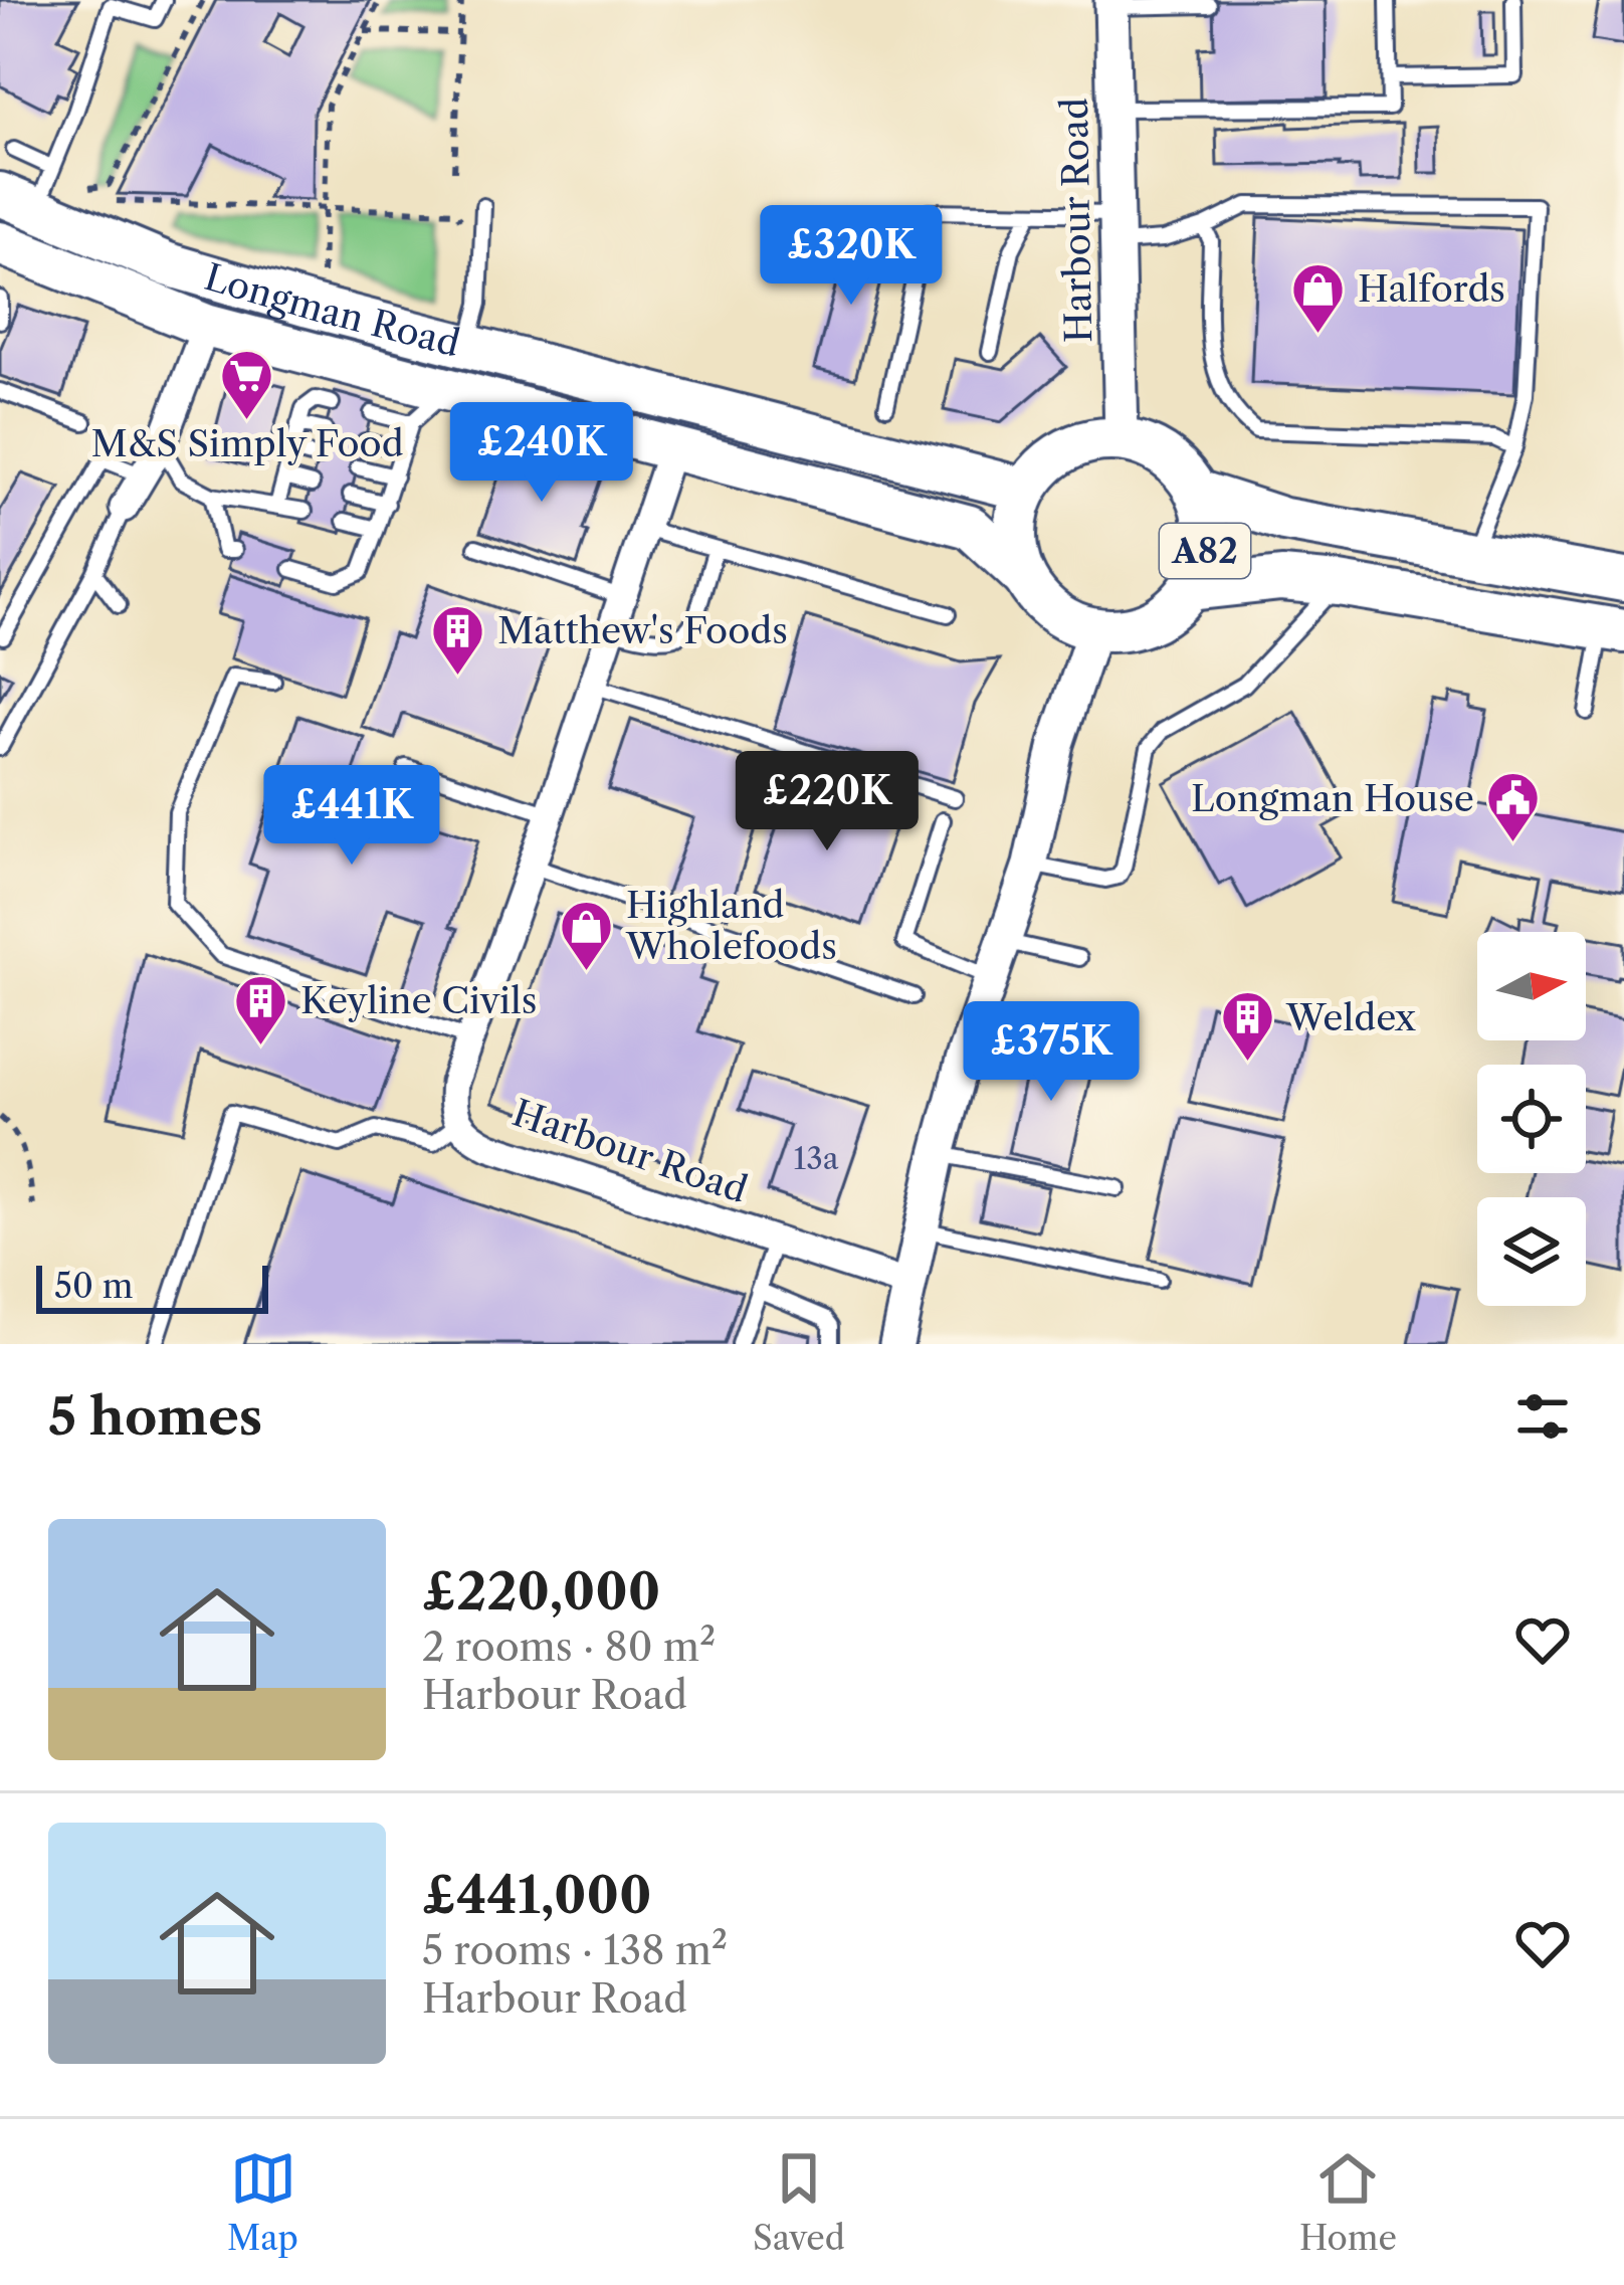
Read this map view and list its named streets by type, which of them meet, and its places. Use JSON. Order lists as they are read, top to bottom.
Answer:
{
  "streets": {
    "highway": ["Longman Road", "A82"],
    "street": ["Harbour Road"]
  },
  "crossings": [
    ["Harbour Road", "Longman Road"],
    ["Harbour Road", "A82"],
    ["Longman Road", "A82"]
  ],
  "places": {
    "shop": ["Halfords", "Highland Wholefoods"],
    "supermarket": ["M&S Simply Food"],
    "building": ["Matthew's Foods", "Keyline Civils", "Weldex"],
    "public building": ["Longman House"]
  },
  "house_numbers": ["13a"],
  "scale_bar": "50 m",
  "north": "right",
  "page": {
    "price": [
      "£320K",
      "£240K",
      "£220K",
      "£441K",
      "£375K"
    ],
    "scale": "50 m",
    "heading": "5 homes",
    "list": [
      {
        "name": "£220,000",
        "note": "2 rooms · 80 m² · Harbour Road"
      },
      {
        "name": "£441,000",
        "note": "5 rooms · 138 m² · Harbour Road"
      }
    ],
    "tabs": ["Map", "Saved", "Home"]
  }
}
